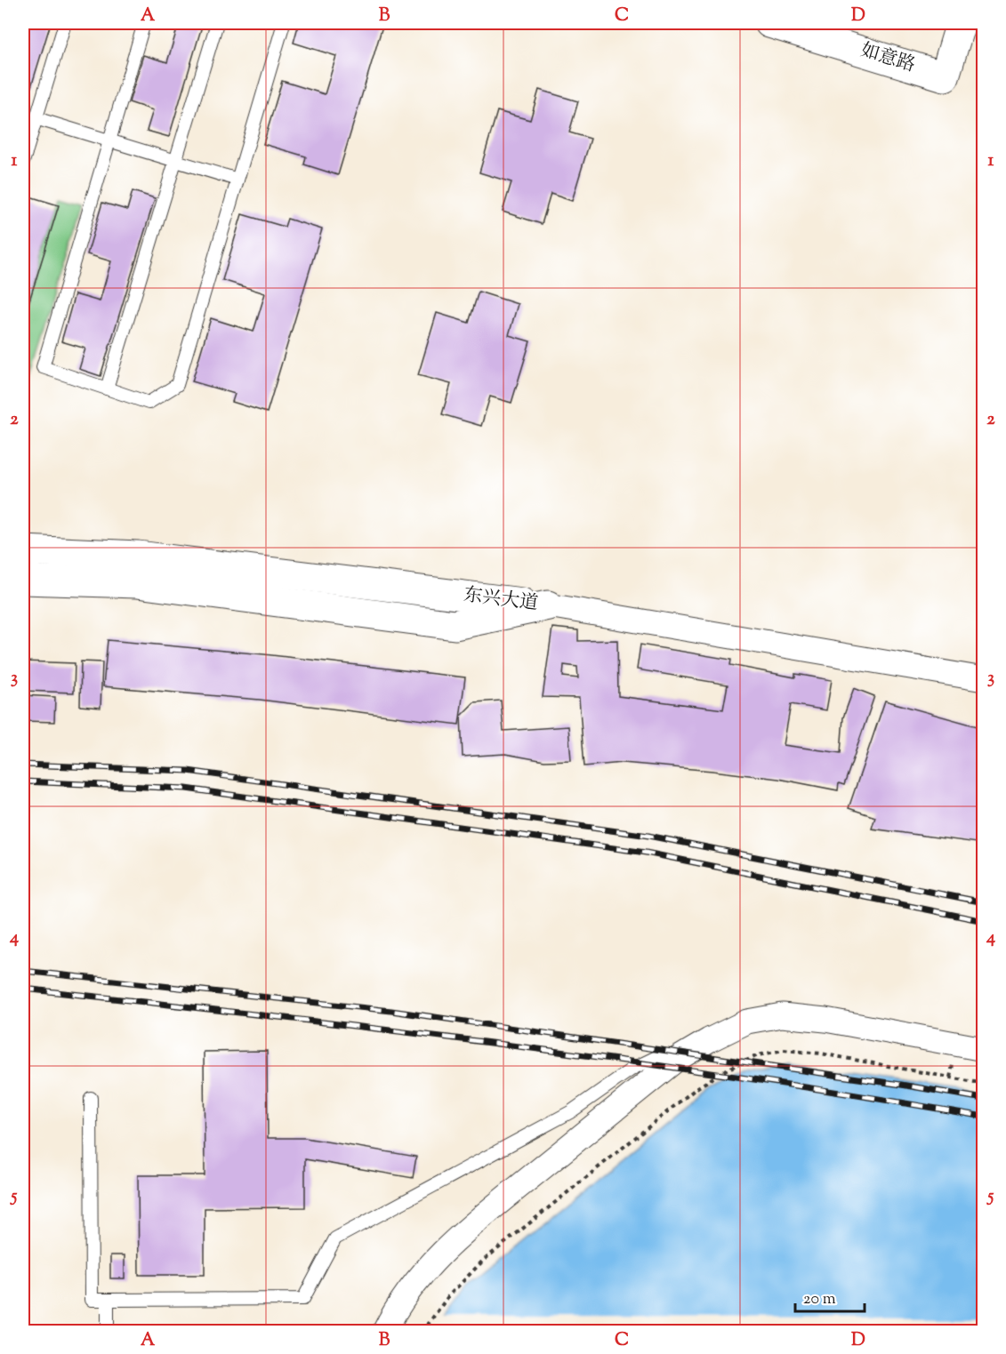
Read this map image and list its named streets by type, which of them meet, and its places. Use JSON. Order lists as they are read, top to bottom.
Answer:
{
  "streets": {
    "main road": ["如意路", "东兴大道"]
  },
  "scale_bar": "20 m",
  "grid": {
    "columns": [
      "A",
      "B",
      "C",
      "D"
    ],
    "rows": [
      "1",
      "2",
      "3",
      "4",
      "5"
    ]
  }
}
